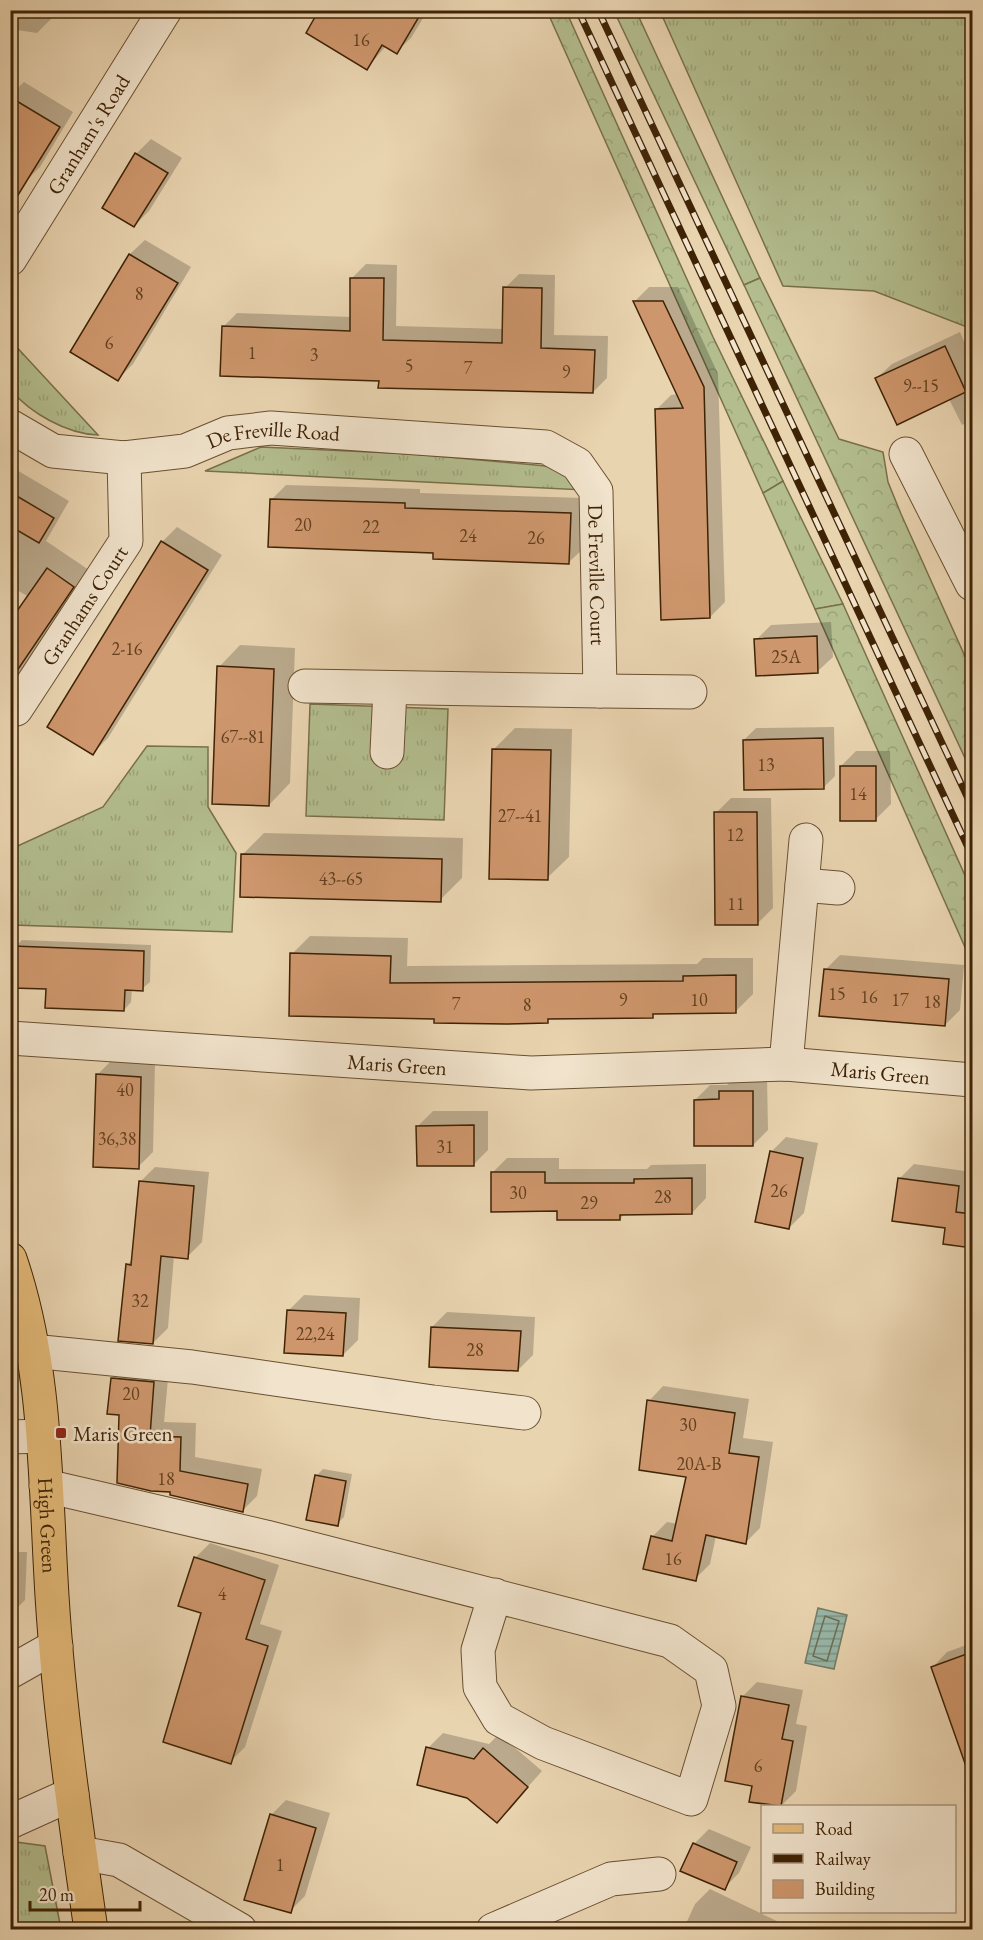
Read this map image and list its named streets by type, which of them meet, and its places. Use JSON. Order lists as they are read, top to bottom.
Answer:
{
  "streets": {
    "main road": ["High Green"],
    "street": [
      "Granham's Road",
      "De Freville Road",
      "De Freville Court",
      "Granhams Court",
      "Maris Green"
    ]
  },
  "crossings": [
    ["De Freville Road", "De Freville Court"],
    ["De Freville Road", "Granhams Court"]
  ],
  "places": {
    "transit": ["Maris Green"]
  },
  "house_numbers": [
    "16",
    "8",
    "6",
    "1",
    "3",
    "5",
    "7",
    "9",
    "9--15",
    "20",
    "22",
    "24",
    "26",
    "2-16",
    "25A",
    "67--81",
    "13",
    "14",
    "27--41",
    "12",
    "43--65",
    "11",
    "15",
    "16",
    "9",
    "10",
    "17",
    "18",
    "7",
    "8",
    "40",
    "36,38",
    "31",
    "26",
    "30",
    "28",
    "29",
    "32",
    "22,24",
    "28",
    "20",
    "30",
    "20A-B",
    "18",
    "16",
    "4",
    "6",
    "1"
  ],
  "legend": ["Road", "Railway", "Building"],
  "scale_bar": "20 m"
}
